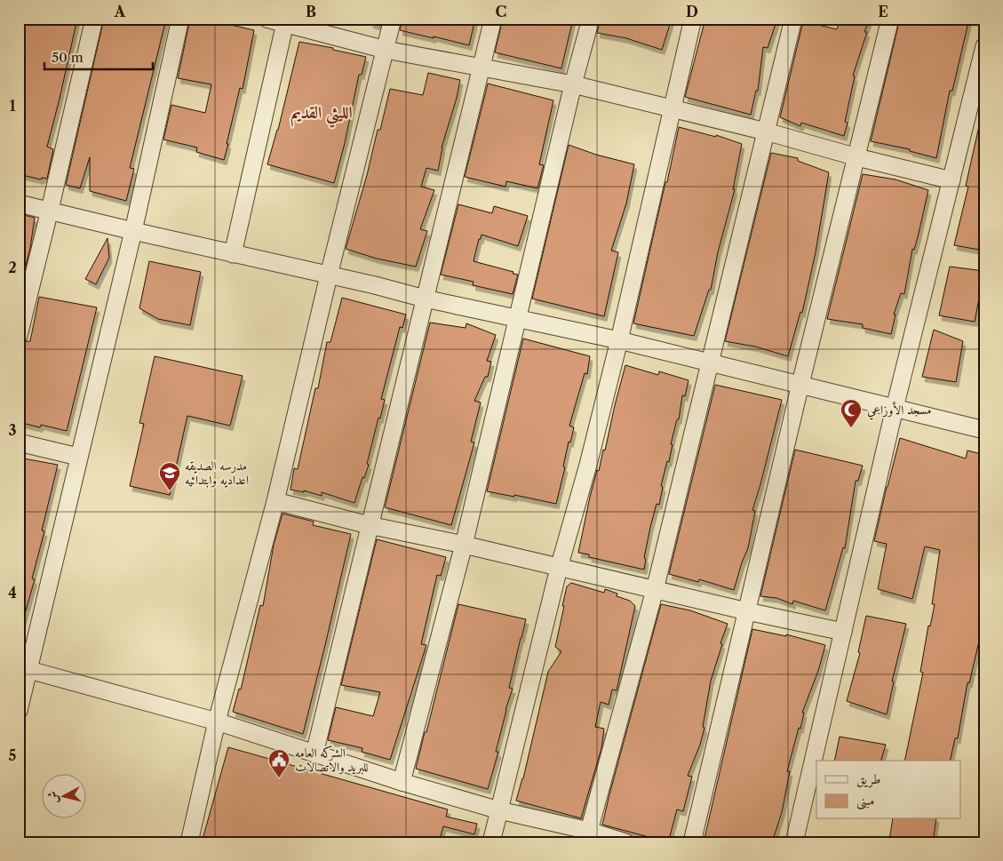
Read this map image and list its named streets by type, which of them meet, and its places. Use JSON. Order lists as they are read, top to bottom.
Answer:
{
  "districts": ["الليثي القديم"],
  "places": {
    "mosque": ["مسجد الأوزاعي"],
    "school or university": ["مدرسه الصديقه اعداديه وابتدائيه"],
    "public building": ["الشركه العامه للبريد والاتصالات"]
  },
  "legend": ["طريق", "مبنى"],
  "scale_bar": "50 m",
  "north": "left",
  "grid": {
    "columns": [
      "A",
      "B",
      "C",
      "D",
      "E"
    ],
    "rows": [
      "1",
      "2",
      "3",
      "4",
      "5"
    ]
  }
}
